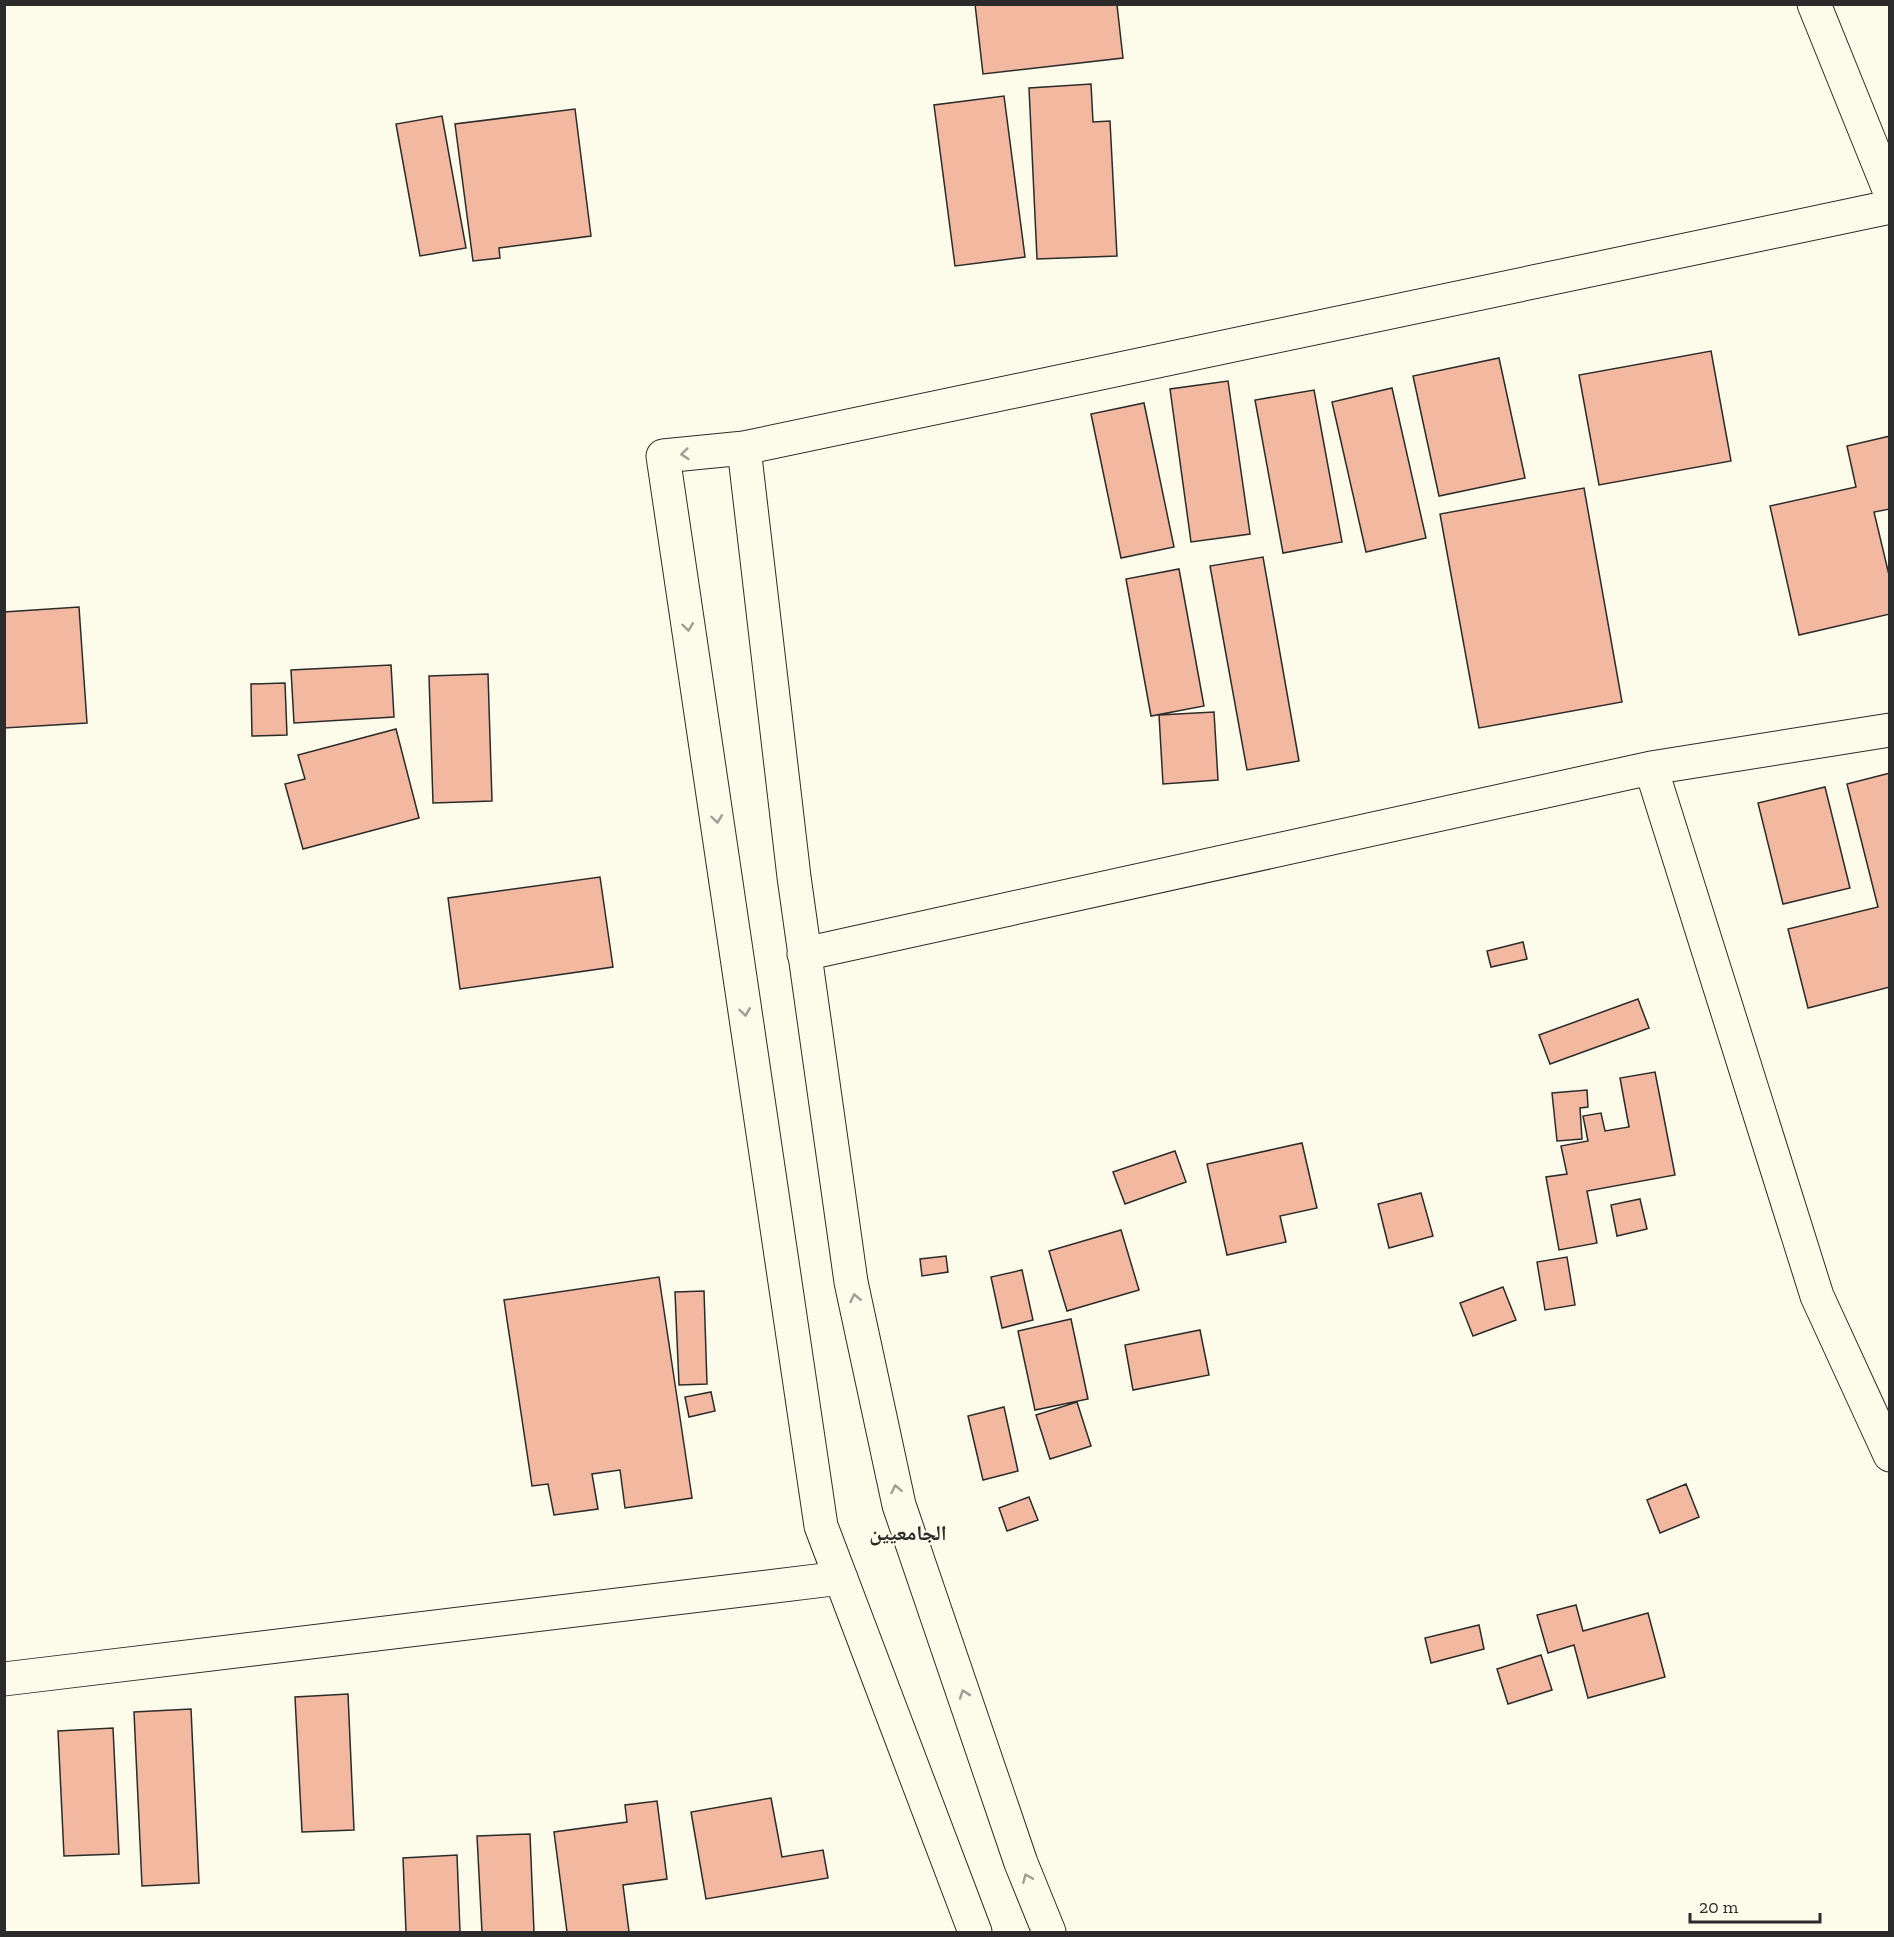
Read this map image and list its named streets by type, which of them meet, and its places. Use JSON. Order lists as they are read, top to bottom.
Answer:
{
  "districts": ["الجامعيين"],
  "scale_bar": "20 m"
}
